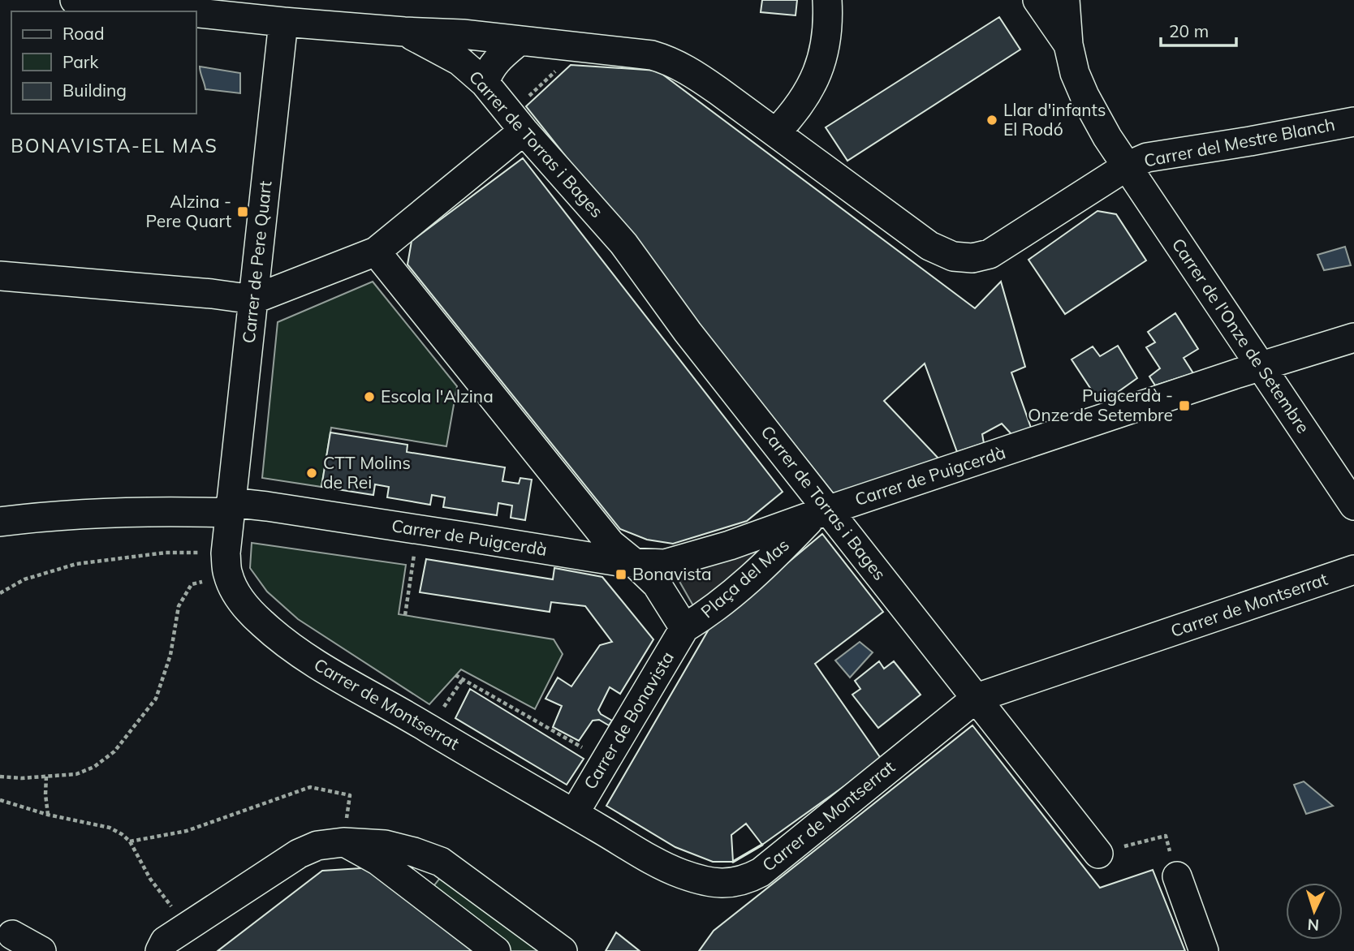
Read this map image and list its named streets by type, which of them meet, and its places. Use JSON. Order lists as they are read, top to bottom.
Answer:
{
  "streets": {
    "street": [
      "Carrer del Mestre Blanch",
      "Carrer de Torras i Bages",
      "Carrer de Pere Quart",
      "Carrer de l'Onze de Setembre",
      "Carrer de Puigcerdà",
      "Plaça del Mas",
      "Carrer de Montserrat",
      "Carrer de Bonavista"
    ]
  },
  "crossings": [
    ["Carrer del Mestre Blanch", "Carrer de Torras i Bages"],
    ["Carrer del Mestre Blanch", "Carrer de Pere Quart"],
    ["Carrer del Mestre Blanch", "Carrer de l'Onze de Setembre"],
    ["Carrer de Torras i Bages", "Carrer de Puigcerdà"],
    ["Carrer de Torras i Bages", "Plaça del Mas"],
    ["Carrer de Torras i Bages", "Carrer de Montserrat"],
    ["Carrer de Pere Quart", "Carrer de Puigcerdà"],
    ["Carrer de l'Onze de Setembre", "Carrer de Puigcerdà"],
    ["Carrer de Puigcerdà", "Plaça del Mas"],
    ["Plaça del Mas", "Carrer de Bonavista"],
    ["Carrer de Montserrat", "Carrer de Bonavista"]
  ],
  "districts": ["BONAVISTA-EL MAS"],
  "places": {
    "other": ["Llar d'infants El Rodó", "Escola l'Alzina", "CTT Molins de Rei"],
    "transit": ["Alzina - Pere Quart", "Puigcerdà - Onze de Setembre", "Bonavista"]
  },
  "legend": ["Road", "Park", "Building"],
  "scale_bar": "20 m",
  "north": "bottom"
}
